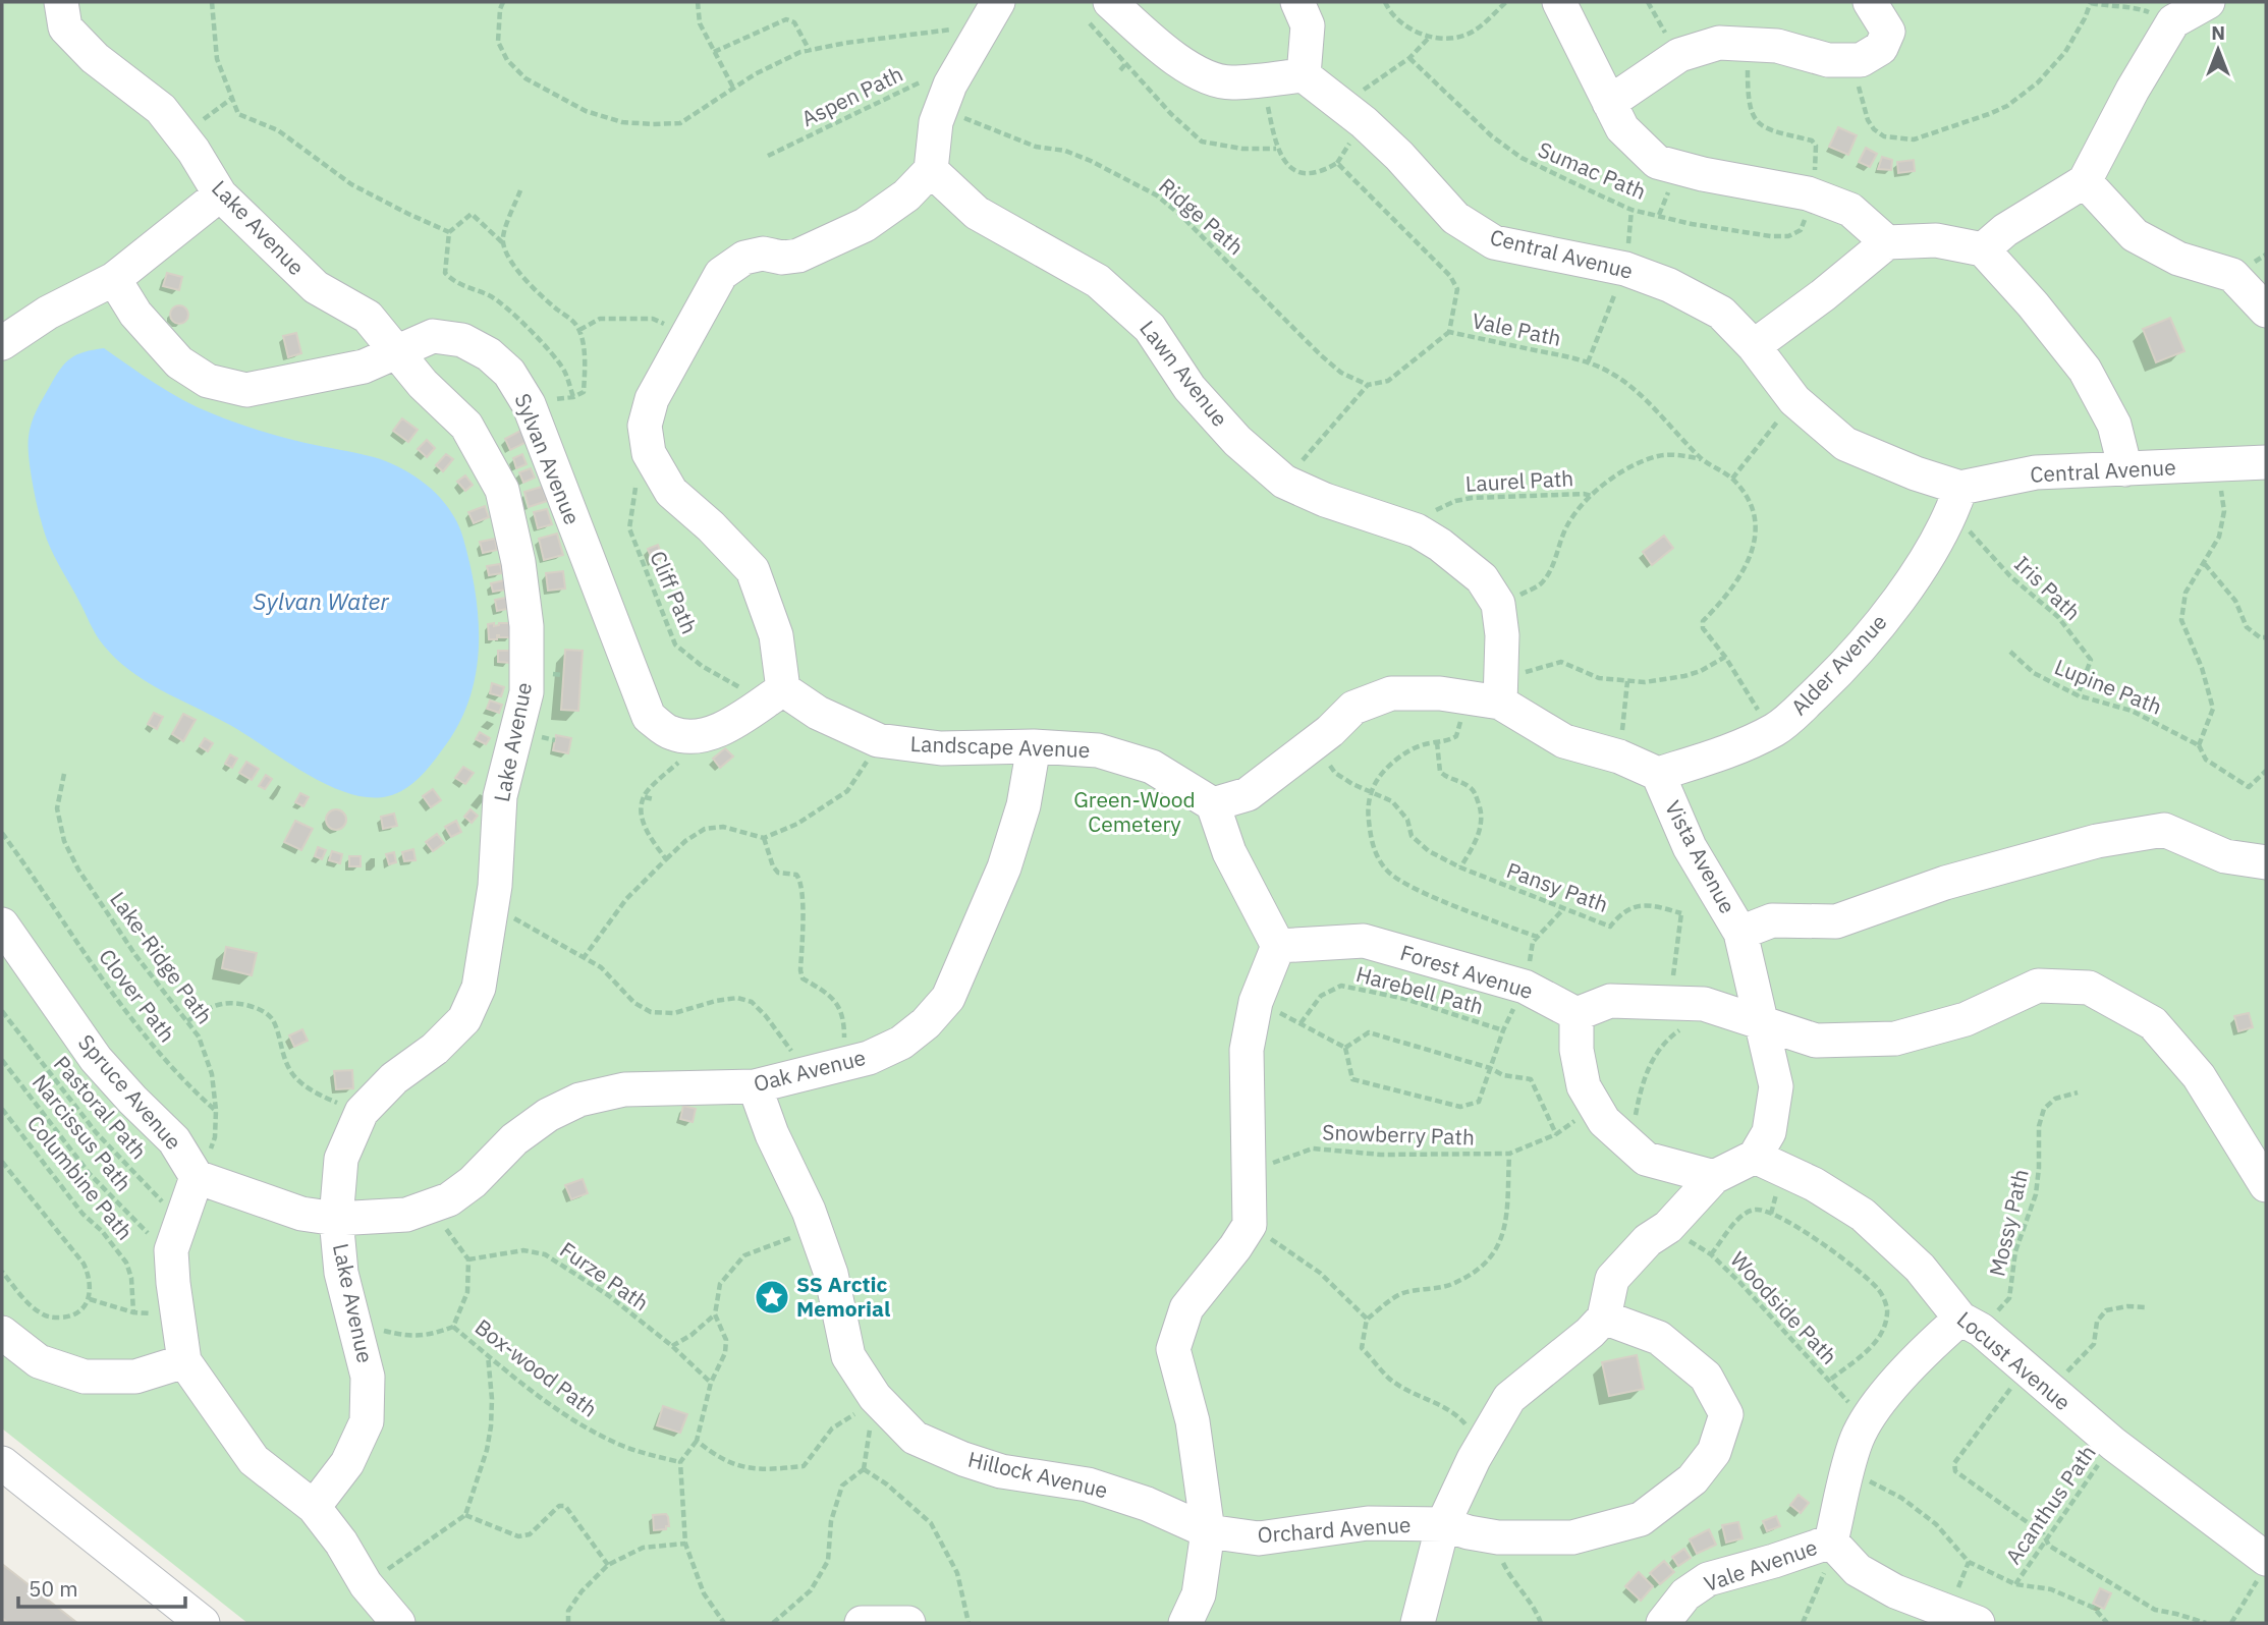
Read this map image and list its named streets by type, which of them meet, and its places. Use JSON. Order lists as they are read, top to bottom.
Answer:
{
  "streets": {
    "street": [
      "Lake Avenue",
      "Central Avenue",
      "Lawn Avenue",
      "Sylvan Avenue",
      "Alder Avenue",
      "Landscape Avenue",
      "Vista Avenue",
      "Forest Avenue",
      "Oak Avenue",
      "Spruce Avenue",
      "Locust Avenue",
      "Hillock Avenue",
      "Orchard Avenue",
      "Vale Avenue"
    ],
    "path": [
      "Aspen Path",
      "Sumac Path",
      "Ridge Path",
      "Vale Path",
      "Laurel Path",
      "Iris Path",
      "Cliff Path",
      "Lupine Path",
      "Pansy Path",
      "Lake-Ridge Path",
      "Harebell Path",
      "Clover Path",
      "Pastoral Path",
      "Narcissus Path",
      "Snowberry Path",
      "Columbine Path",
      "Mossy Path",
      "Furze Path",
      "Woodside Path",
      "Box-wood Path",
      "Acanthus Path"
    ]
  },
  "crossings": [
    ["Aspen Path", "Ridge Path"],
    ["Lake Avenue", "Sylvan Avenue"],
    ["Lake Avenue", "Oak Avenue"],
    ["Lake Avenue", "Furze Path"],
    ["Lake Avenue", "Box-wood Path"],
    ["Central Avenue", "Iris Path"],
    ["Central Avenue", "Alder Avenue"],
    ["Lawn Avenue", "Laurel Path"],
    ["Lawn Avenue", "Vista Avenue"],
    ["Iris Path", "Alder Avenue"],
    ["Iris Path", "Lupine Path"],
    ["Cliff Path", "Landscape Avenue"],
    ["Alder Avenue", "Vista Avenue"],
    ["Landscape Avenue", "Vista Avenue"],
    ["Landscape Avenue", "Oak Avenue"],
    ["Lake-Ridge Path", "Clover Path"],
    ["Oak Avenue", "Spruce Avenue"],
    ["Oak Avenue", "Furze Path"],
    ["Oak Avenue", "Box-wood Path"],
    ["Oak Avenue", "Hillock Avenue"],
    ["Mossy Path", "Locust Avenue"],
    ["Furze Path", "Box-wood Path"],
    ["Locust Avenue", "Acanthus Path"],
    ["Hillock Avenue", "Orchard Avenue"]
  ],
  "water": ["Sylvan Water"],
  "parks": ["Green-Wood Cemetery"],
  "places": {
    "place": ["SS Arctic Memorial"]
  },
  "scale_bar": "50 m",
  "north": "top"
}
